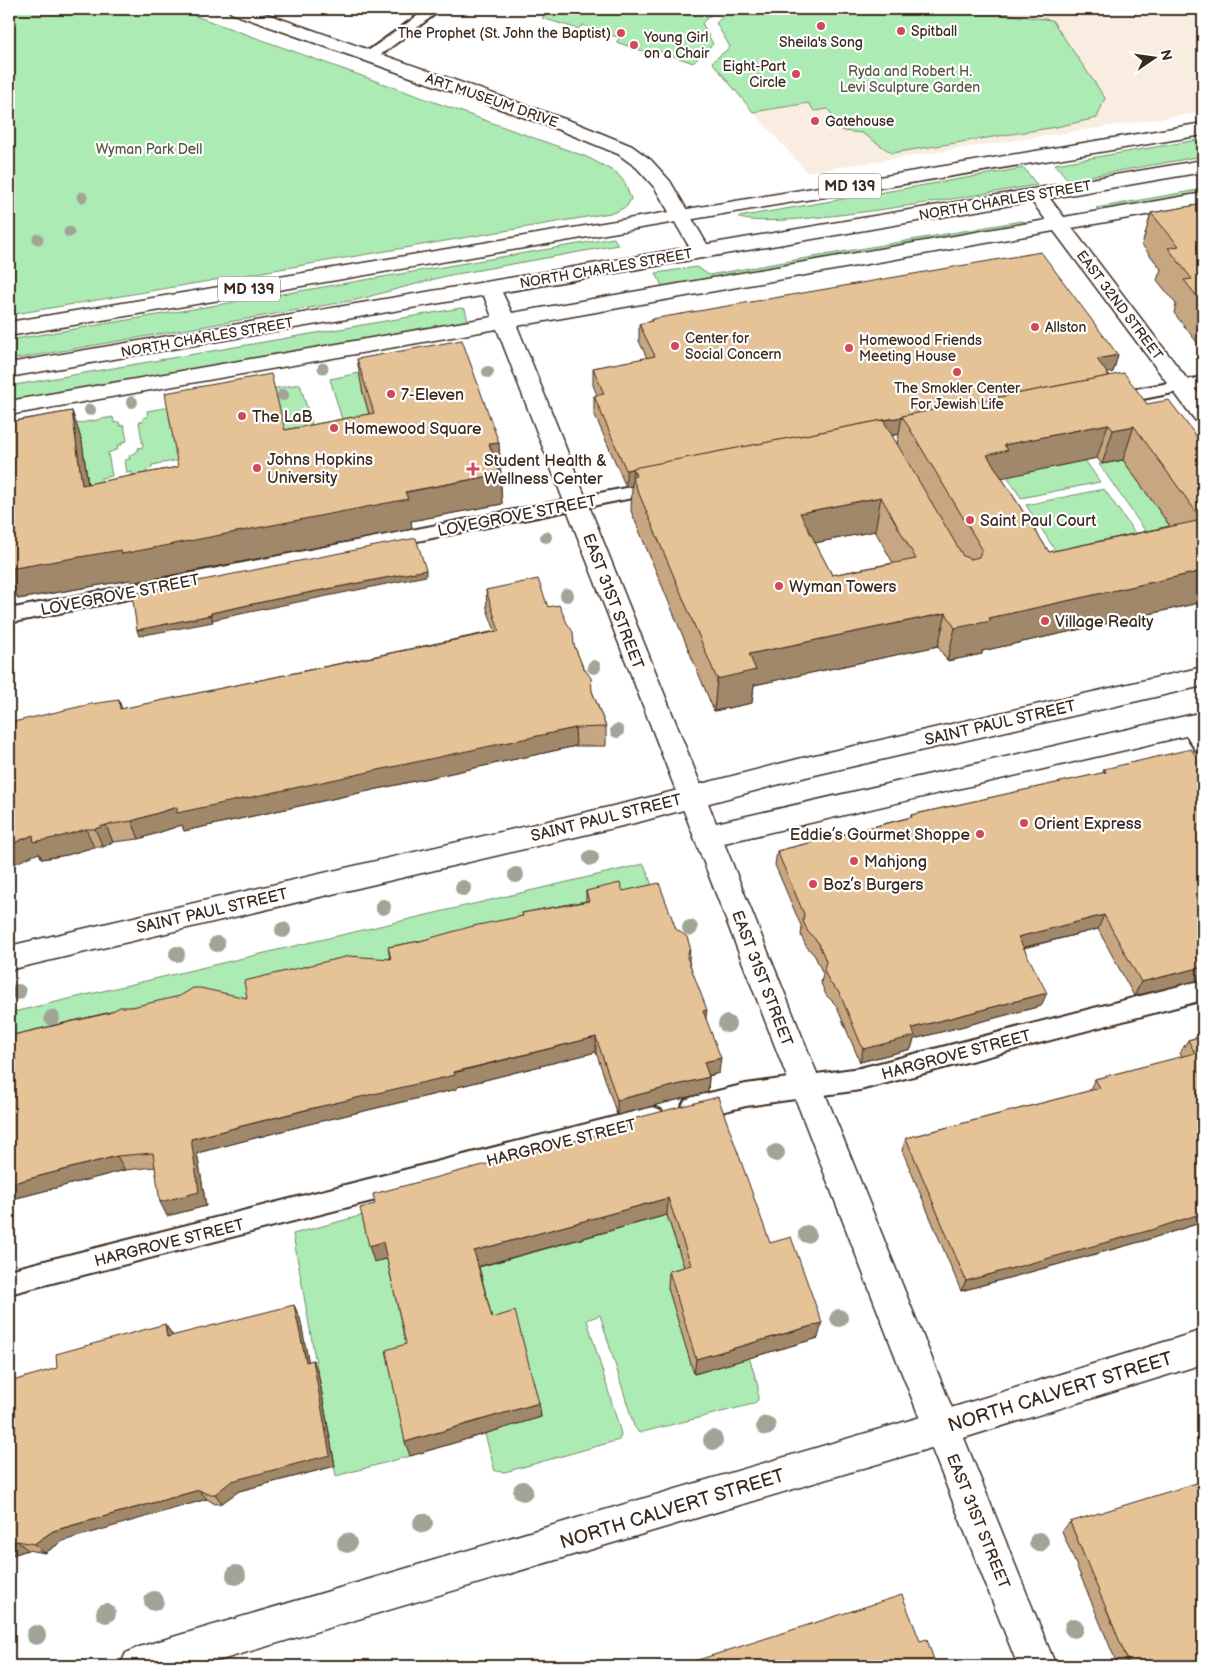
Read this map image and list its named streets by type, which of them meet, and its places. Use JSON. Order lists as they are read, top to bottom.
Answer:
{
  "streets": {
    "main road": [
      "ART MUSEUM DRIVE",
      "MD 139",
      "NORTH CHARLES STREET",
      "EAST 32ND STREET",
      "EAST 31ST STREET",
      "SAINT PAUL STREET",
      "NORTH CALVERT STREET"
    ],
    "lane": ["LOVEGROVE STREET", "HARGROVE STREET"]
  },
  "crossings": [
    ["ART MUSEUM DRIVE", "MD 139"],
    ["ART MUSEUM DRIVE", "NORTH CHARLES STREET"],
    ["NORTH CHARLES STREET", "EAST 32ND STREET"],
    ["NORTH CHARLES STREET", "EAST 31ST STREET"],
    ["LOVEGROVE STREET", "EAST 31ST STREET"],
    ["EAST 31ST STREET", "SAINT PAUL STREET"],
    ["EAST 31ST STREET", "HARGROVE STREET"],
    ["EAST 31ST STREET", "NORTH CALVERT STREET"]
  ],
  "parks": ["Ryda and Robert H. Levi Sculpture Garden", "Wyman Park Dell"],
  "places": {
    "other": [
      "Sheila's Song",
      "Spitball",
      "The Prophet (St. John the Baptist)",
      "Young Girl on a Chair",
      "Eight-Part Circle",
      "Gatehouse",
      "Allston",
      "Center for Social Concern",
      "Homewood Friends Meeting House",
      "The Smokler Center For Jewish Life",
      "7-Eleven",
      "The LaB",
      "Homewood Square",
      "Johns Hopkins University",
      "Saint Paul Court",
      "Wyman Towers",
      "Village Realty",
      "Orient Express",
      "Eddie’s Gourmet Shoppe",
      "Mahjong",
      "Boz’s Burgers"
    ],
    "health": ["Student Health & Wellness Center"]
  },
  "north": "right"
}
